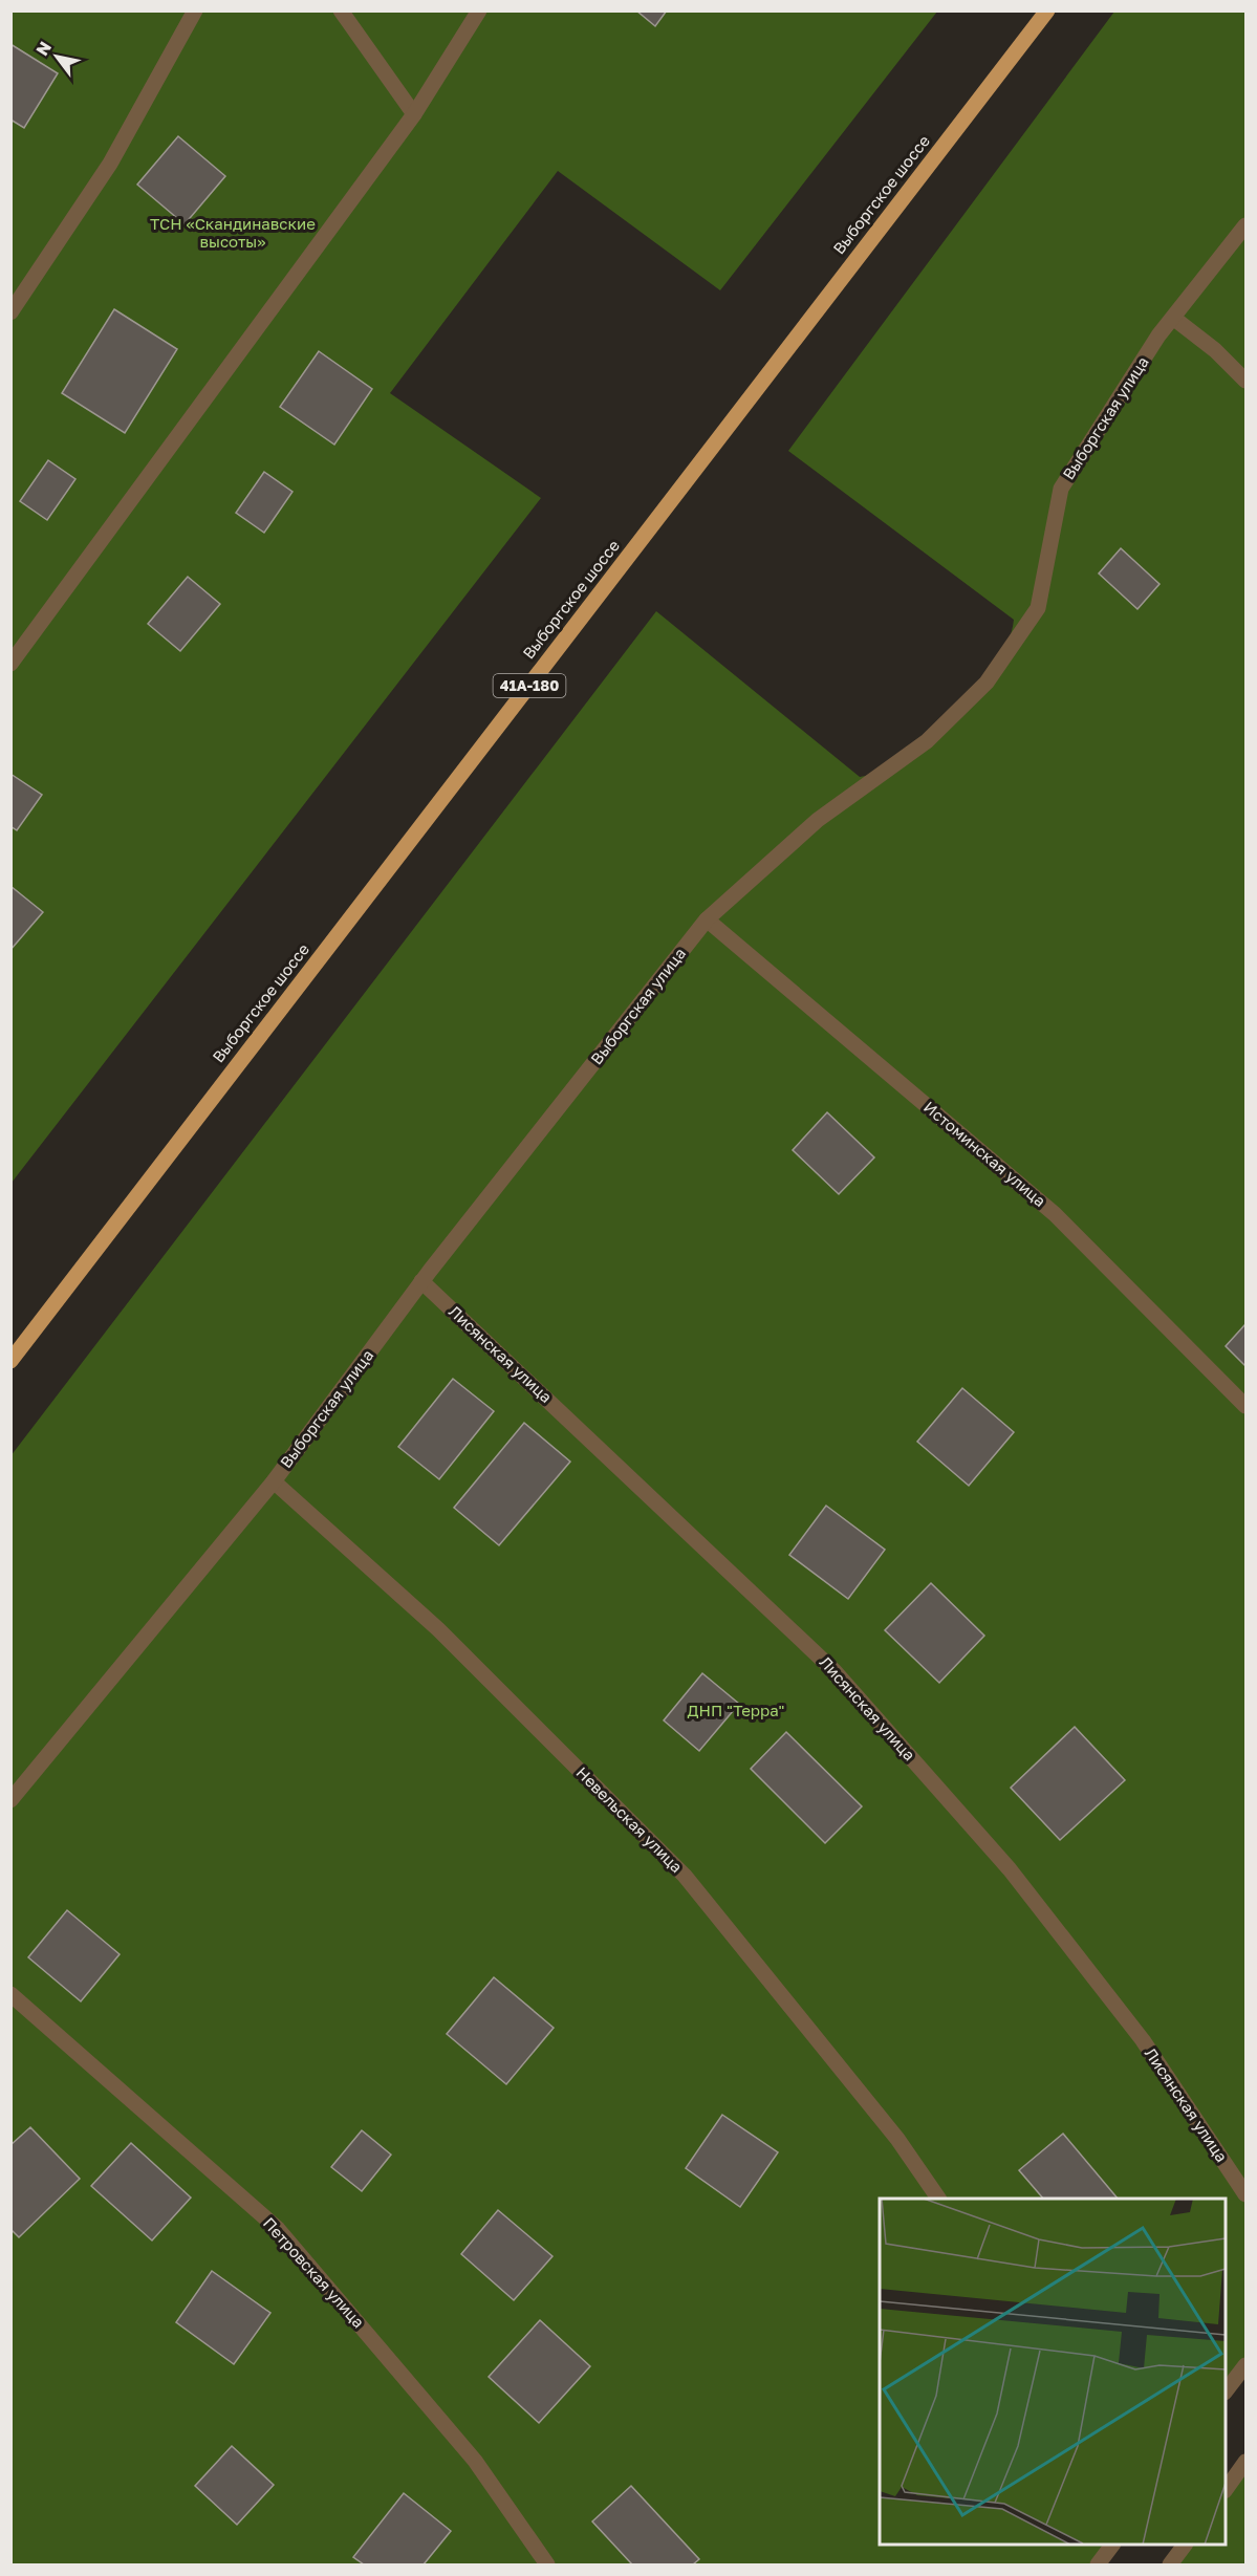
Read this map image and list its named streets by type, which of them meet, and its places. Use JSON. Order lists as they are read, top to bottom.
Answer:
{
  "streets": {
    "main road": ["Выборгское шоссе", "41А-180"],
    "street": [
      "Выборгская улица",
      "Истоминская улица",
      "Лисянская улица",
      "Невельская улица",
      "Петровская улица"
    ]
  },
  "crossings": [
    ["Выборгская улица", "Истоминская улица"],
    ["Выборгская улица", "Лисянская улица"],
    ["Выборгская улица", "Невельская улица"]
  ],
  "parks": ["ТСН «Скандинавские высоты»", "ДНП \"Терра\""],
  "north": "top left"
}
